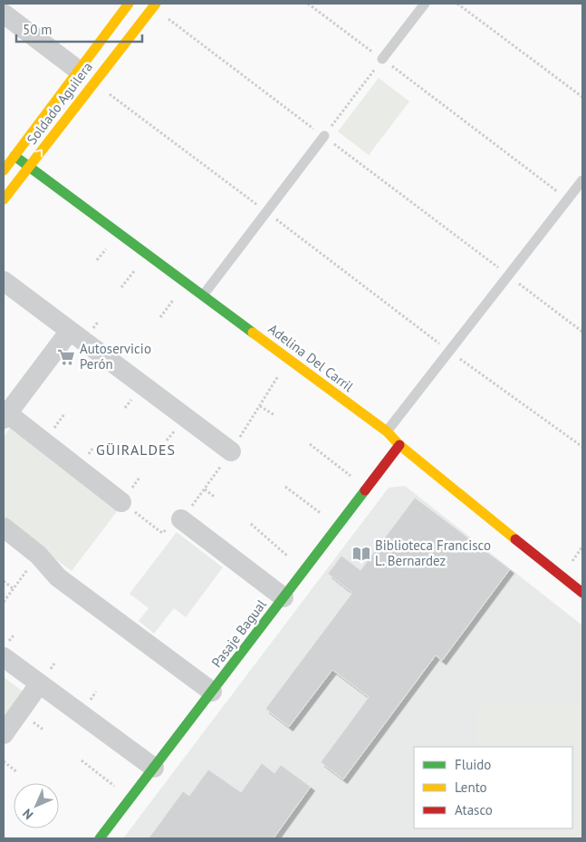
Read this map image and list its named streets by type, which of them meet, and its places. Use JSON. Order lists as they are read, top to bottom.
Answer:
{
  "streets": {
    "street": ["Soldado Aguilera", "Adelina Del Carril", "Pasaje Bagual"]
  },
  "crossings": [
    ["Soldado Aguilera", "Adelina Del Carril"],
    ["Adelina Del Carril", "Pasaje Bagual"]
  ],
  "districts": ["GÜIRALDES"],
  "places": {
    "supermarket": ["Autoservicio Perón"],
    "library": ["Biblioteca Francisco L. Bernardez"]
  },
  "legend": ["Fluido", "Lento", "Atasco"],
  "scale_bar": "50 m",
  "north": "bottom left"
}
